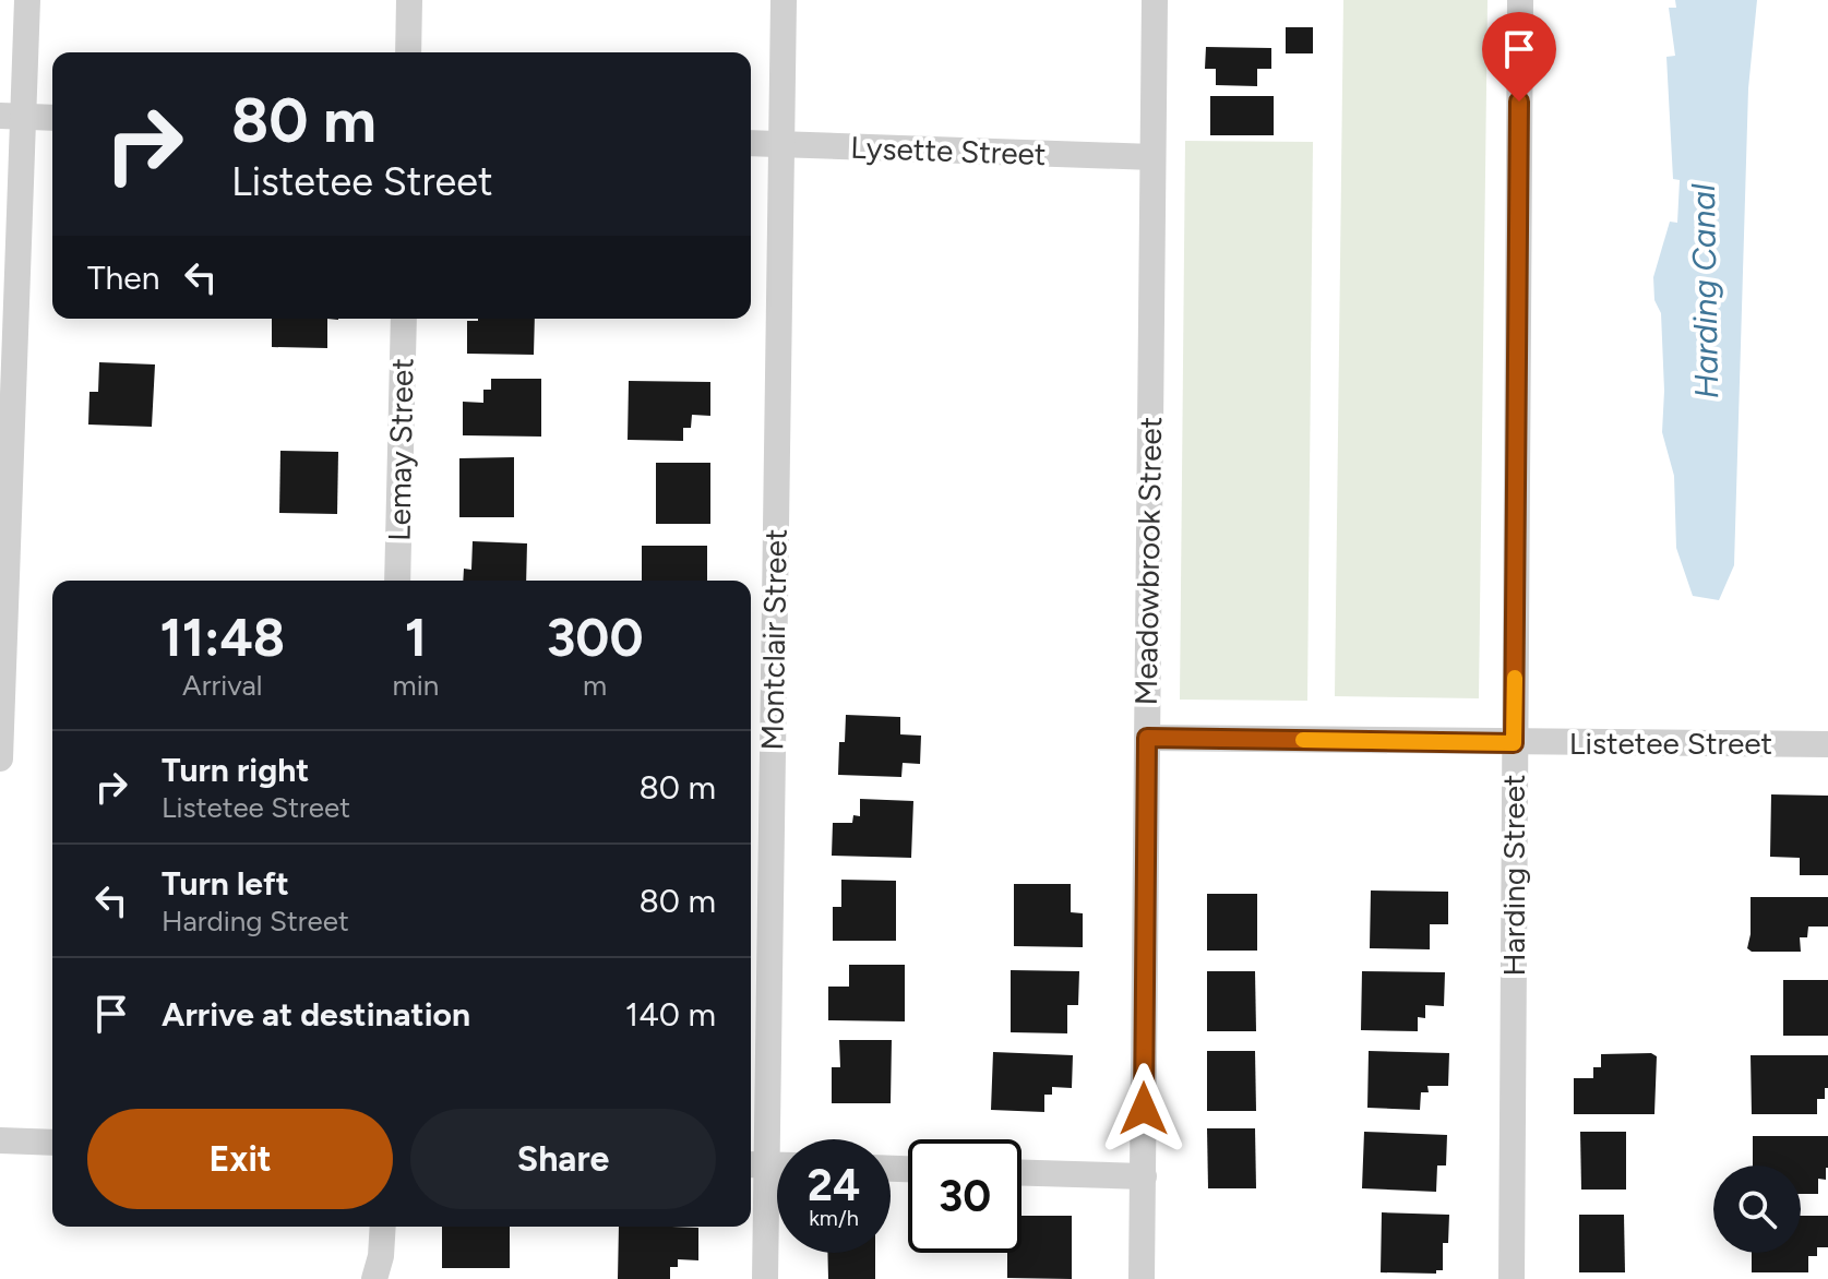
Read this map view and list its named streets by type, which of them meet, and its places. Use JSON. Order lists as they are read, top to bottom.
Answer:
{
  "streets": {
    "street": [
      "Lysette Street",
      "Lemay Street",
      "Meadowbrook Street",
      "Montclair Street",
      "Listetee Street",
      "Harding Street"
    ]
  },
  "crossings": [
    ["Lysette Street", "Meadowbrook Street"],
    ["Lysette Street", "Montclair Street"],
    ["Meadowbrook Street", "Listetee Street"],
    ["Listetee Street", "Harding Street"]
  ],
  "water": ["Harding Canal"],
  "page": {
    "turn": ["80 m", "Listetee Street"],
    "then": "Then",
    "eta": [
      "11:48",
      "Arrival",
      "1",
      "min",
      "300",
      "m"
    ],
    "list": [
      {
        "name": "Turn right",
        "note": "Listetee Street",
        "value": "80 m"
      },
      {
        "name": "Turn left",
        "note": "Harding Street",
        "value": "80 m"
      },
      {
        "name": "Arrive at destination",
        "value": "140 m"
      }
    ],
    "buttons": ["Exit", "Share"],
    "speed": "24 km/h",
    "limit": "30"
  }
}
